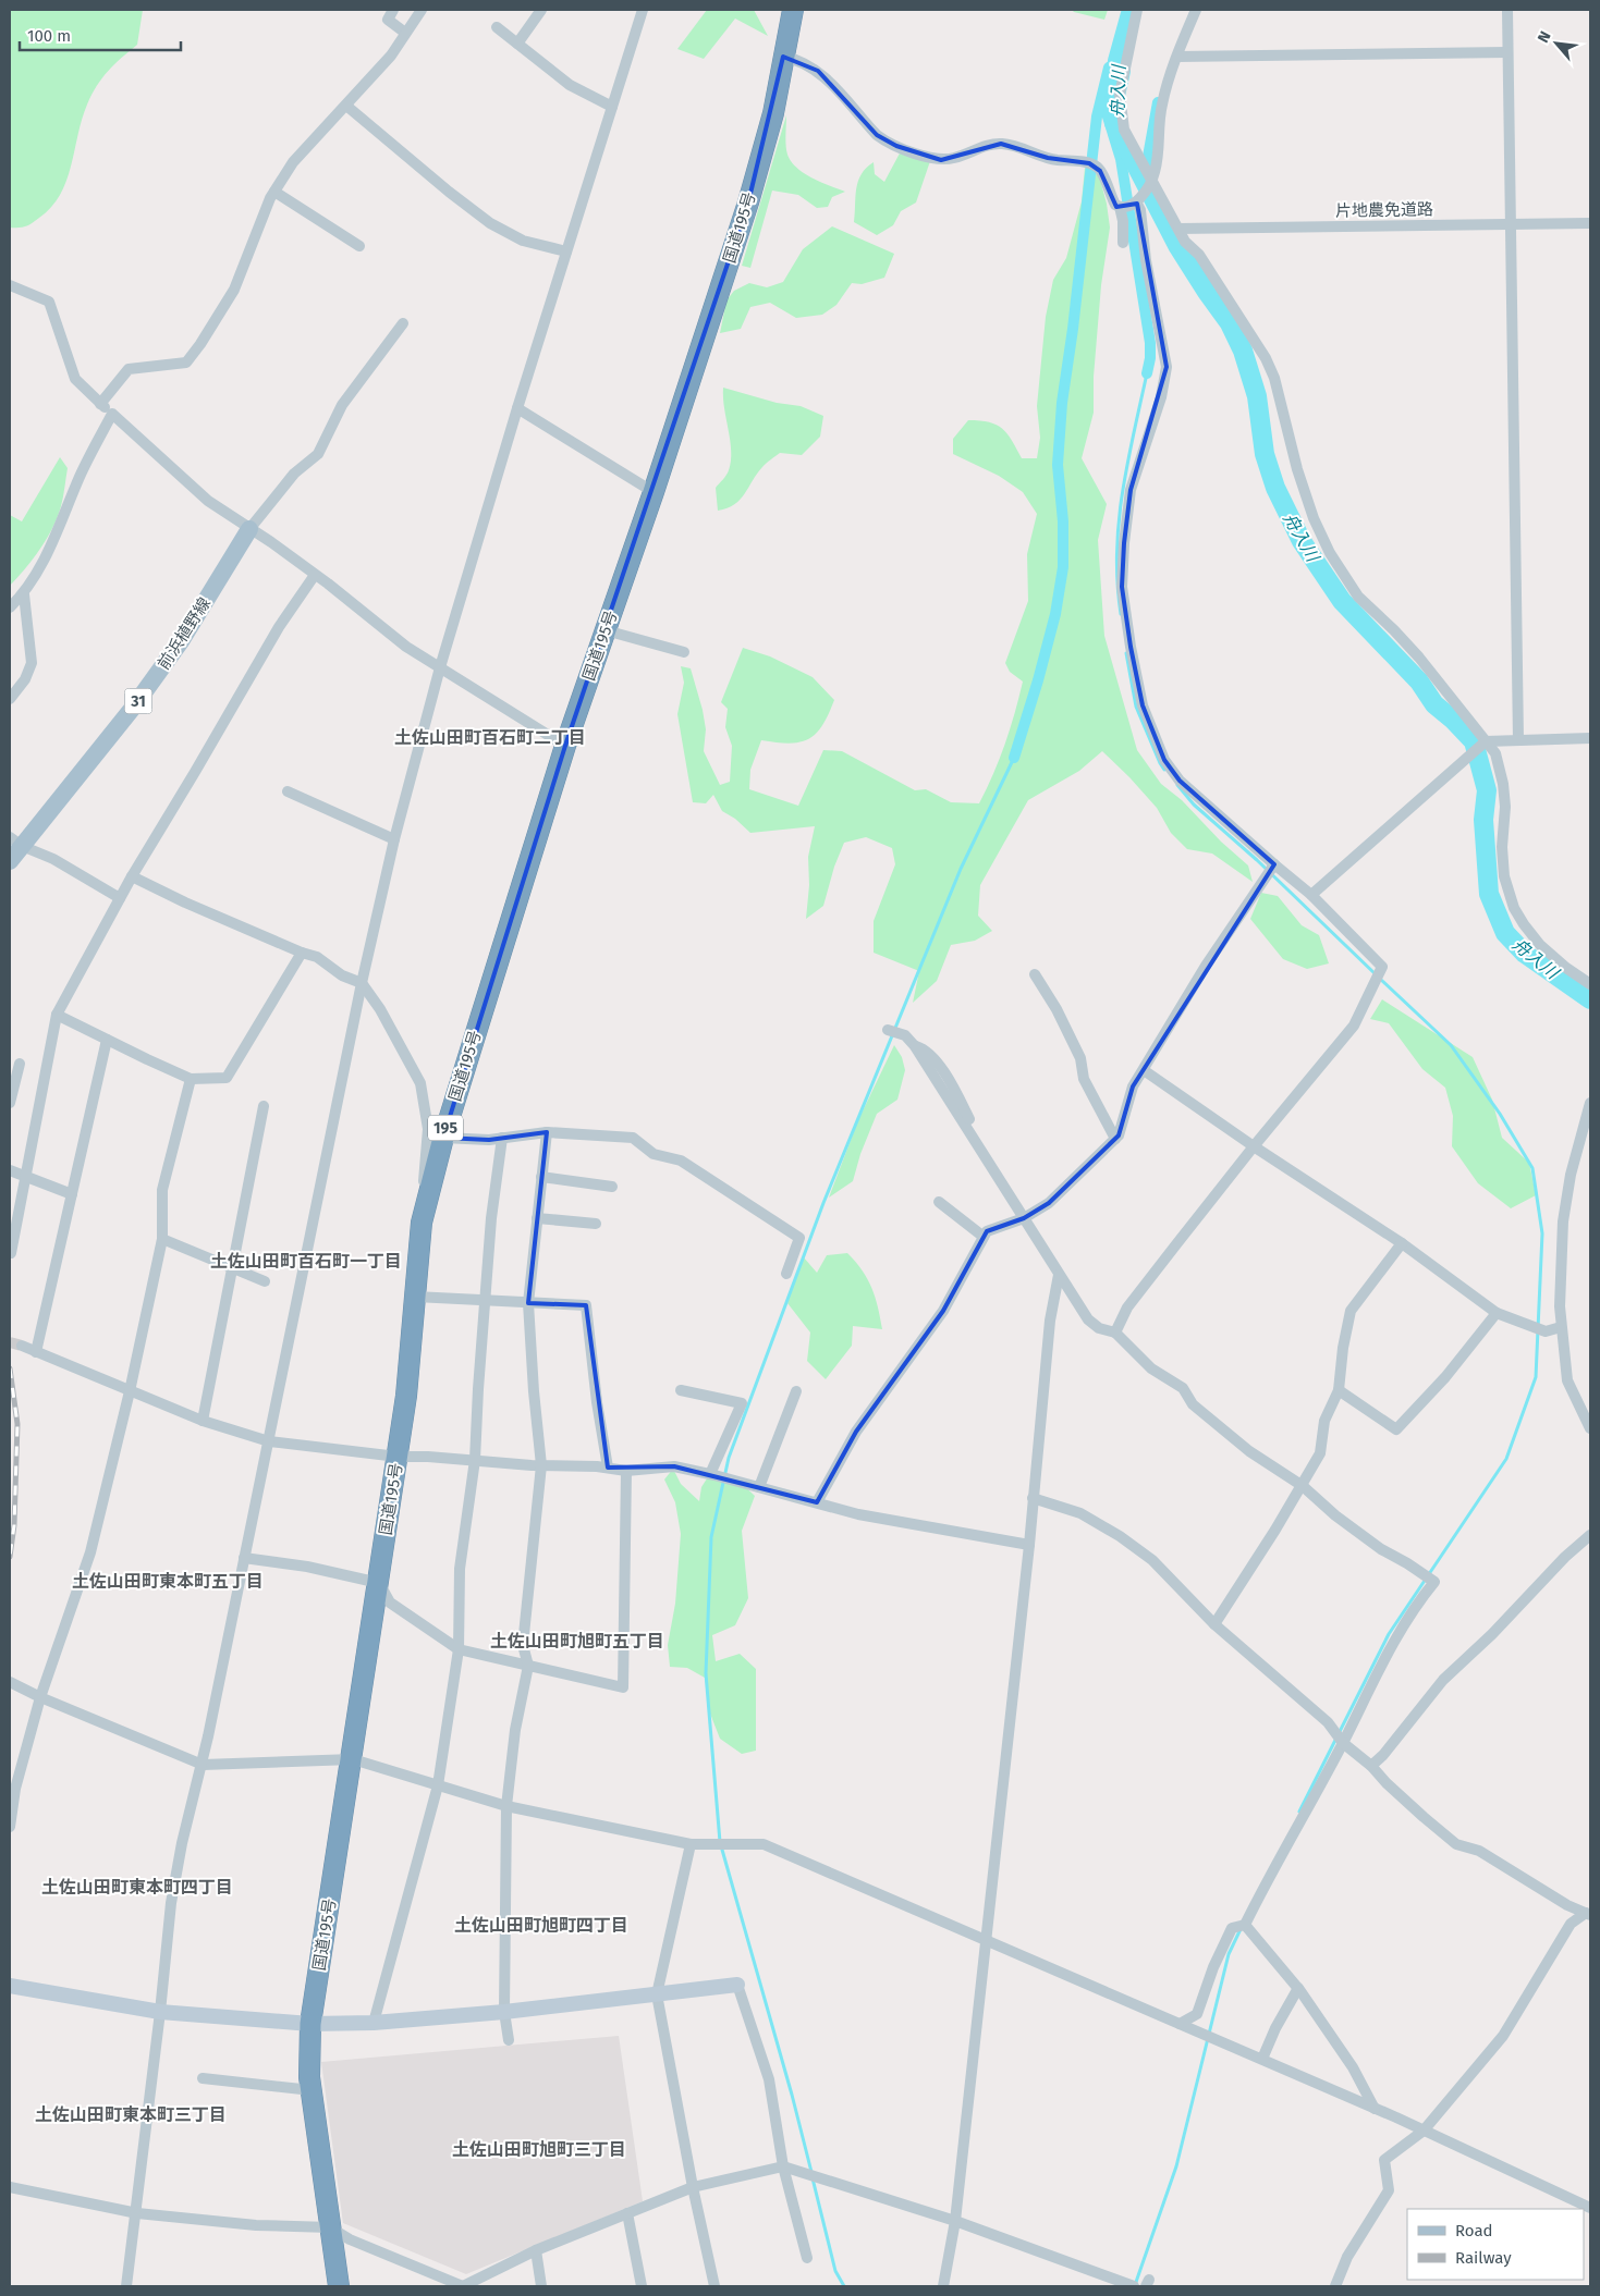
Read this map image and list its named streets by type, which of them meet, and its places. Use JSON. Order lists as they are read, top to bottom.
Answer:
{
  "streets": {
    "highway": ["国道195号", "195"],
    "main road": ["前浜植野線", "31"],
    "street": ["片地農免道路"]
  },
  "districts": [
    "土佐山田町百石町二丁目",
    "土佐山田町百石町一丁目",
    "土佐山田町東本町五丁目",
    "土佐山田町旭町五丁目",
    "土佐山田町東本町四丁目",
    "土佐山田町旭町四丁目",
    "土佐山田町東本町三丁目",
    "土佐山田町旭町三丁目"
  ],
  "water": ["舟入川"],
  "legend": ["Road", "Railway"],
  "scale_bar": "100 m",
  "north": "top left"
}
